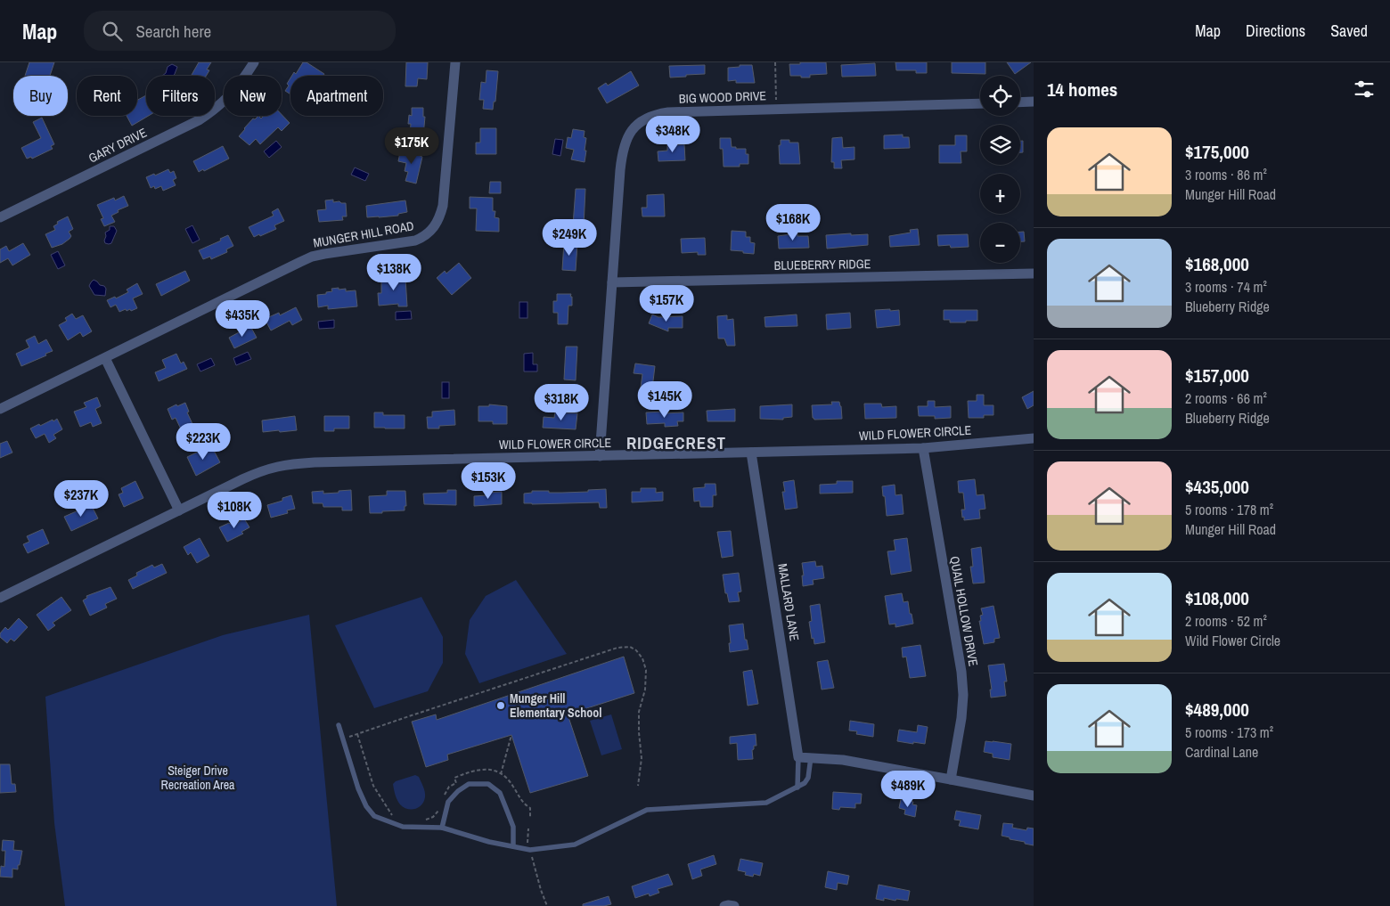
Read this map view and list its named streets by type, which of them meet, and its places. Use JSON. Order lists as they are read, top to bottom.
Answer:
{
  "streets": {
    "street": [
      "BIG WOOD DRIVE",
      "GARY DRIVE",
      "MUNGER HILL ROAD",
      "BLUEBERRY RIDGE",
      "WILD FLOWER CIRCLE",
      "MALLARD LANE",
      "QUAIL HOLLOW DRIVE"
    ]
  },
  "crossings": [
    ["BIG WOOD DRIVE", "BLUEBERRY RIDGE"],
    ["BIG WOOD DRIVE", "WILD FLOWER CIRCLE"],
    ["WILD FLOWER CIRCLE", "MALLARD LANE"],
    ["WILD FLOWER CIRCLE", "QUAIL HOLLOW DRIVE"]
  ],
  "districts": ["RIDGECREST"],
  "parks": ["Steiger Drive Recreation Area"],
  "places": ["Munger Hill Elementary School"],
  "page": {
    "header": "Map",
    "search": "Search here",
    "nav": ["Map", "Directions", "Saved"],
    "heading": "14 homes",
    "map_buttons": ["+", "−"],
    "chip": [
      "Buy",
      "Rent",
      "Filters",
      "New",
      "Apartment"
    ],
    "price": [
      "$348K",
      "$175K",
      "$168K",
      "$249K",
      "$138K",
      "$157K",
      "$435K",
      "$145K",
      "$318K",
      "$223K",
      "$153K",
      "$237K",
      "$108K",
      "$489K"
    ],
    "list": [
      {
        "name": "$175,000",
        "note": "3 rooms · 86 m² · Munger Hill Road"
      },
      {
        "name": "$168,000",
        "note": "3 rooms · 74 m² · Blueberry Ridge"
      },
      {
        "name": "$157,000",
        "note": "2 rooms · 66 m² · Blueberry Ridge"
      },
      {
        "name": "$435,000",
        "note": "5 rooms · 178 m² · Munger Hill Road"
      },
      {
        "name": "$108,000",
        "note": "2 rooms · 52 m² · Wild Flower Circle"
      },
      {
        "name": "$489,000",
        "note": "5 rooms · 173 m² · Cardinal Lane"
      }
    ]
  }
}
